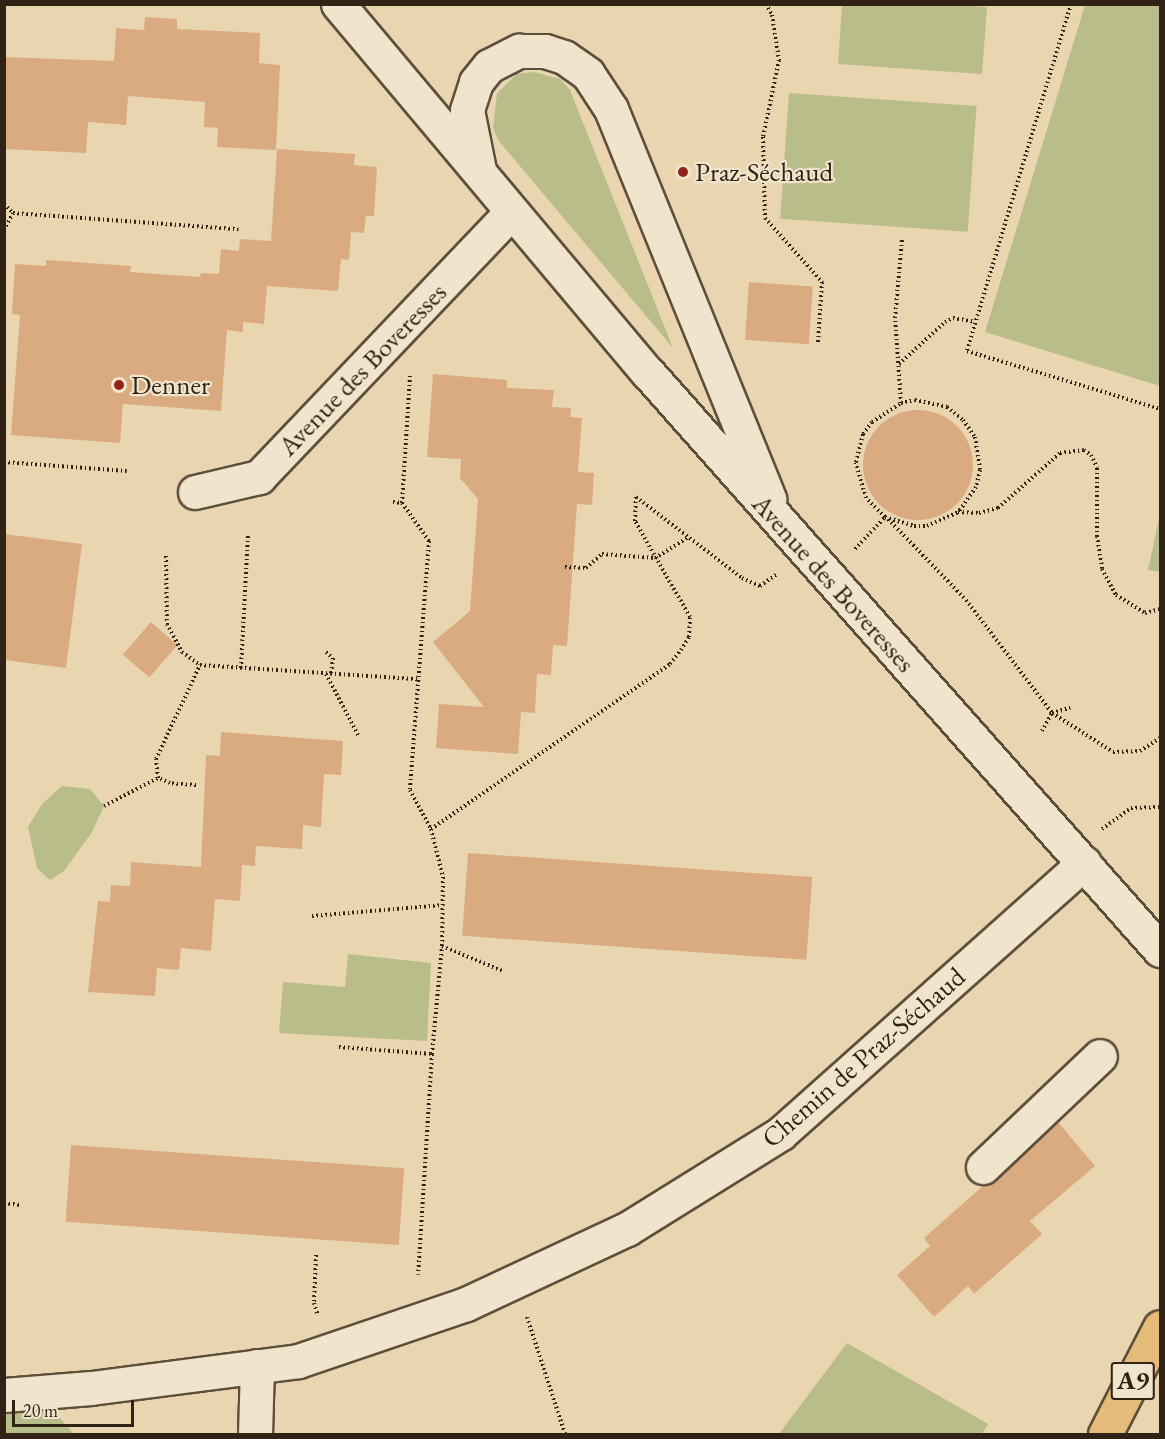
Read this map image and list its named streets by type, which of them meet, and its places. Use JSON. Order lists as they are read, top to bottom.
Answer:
{
  "streets": {
    "highway": ["A9"],
    "street": ["Avenue des Boveresses", "Chemin de Praz-Séchaud"]
  },
  "crossings": [
    ["Avenue des Boveresses", "Chemin de Praz-Séchaud"]
  ],
  "places": ["Praz-Séchaud", "Denner"],
  "scale_bar": "20 m"
}
